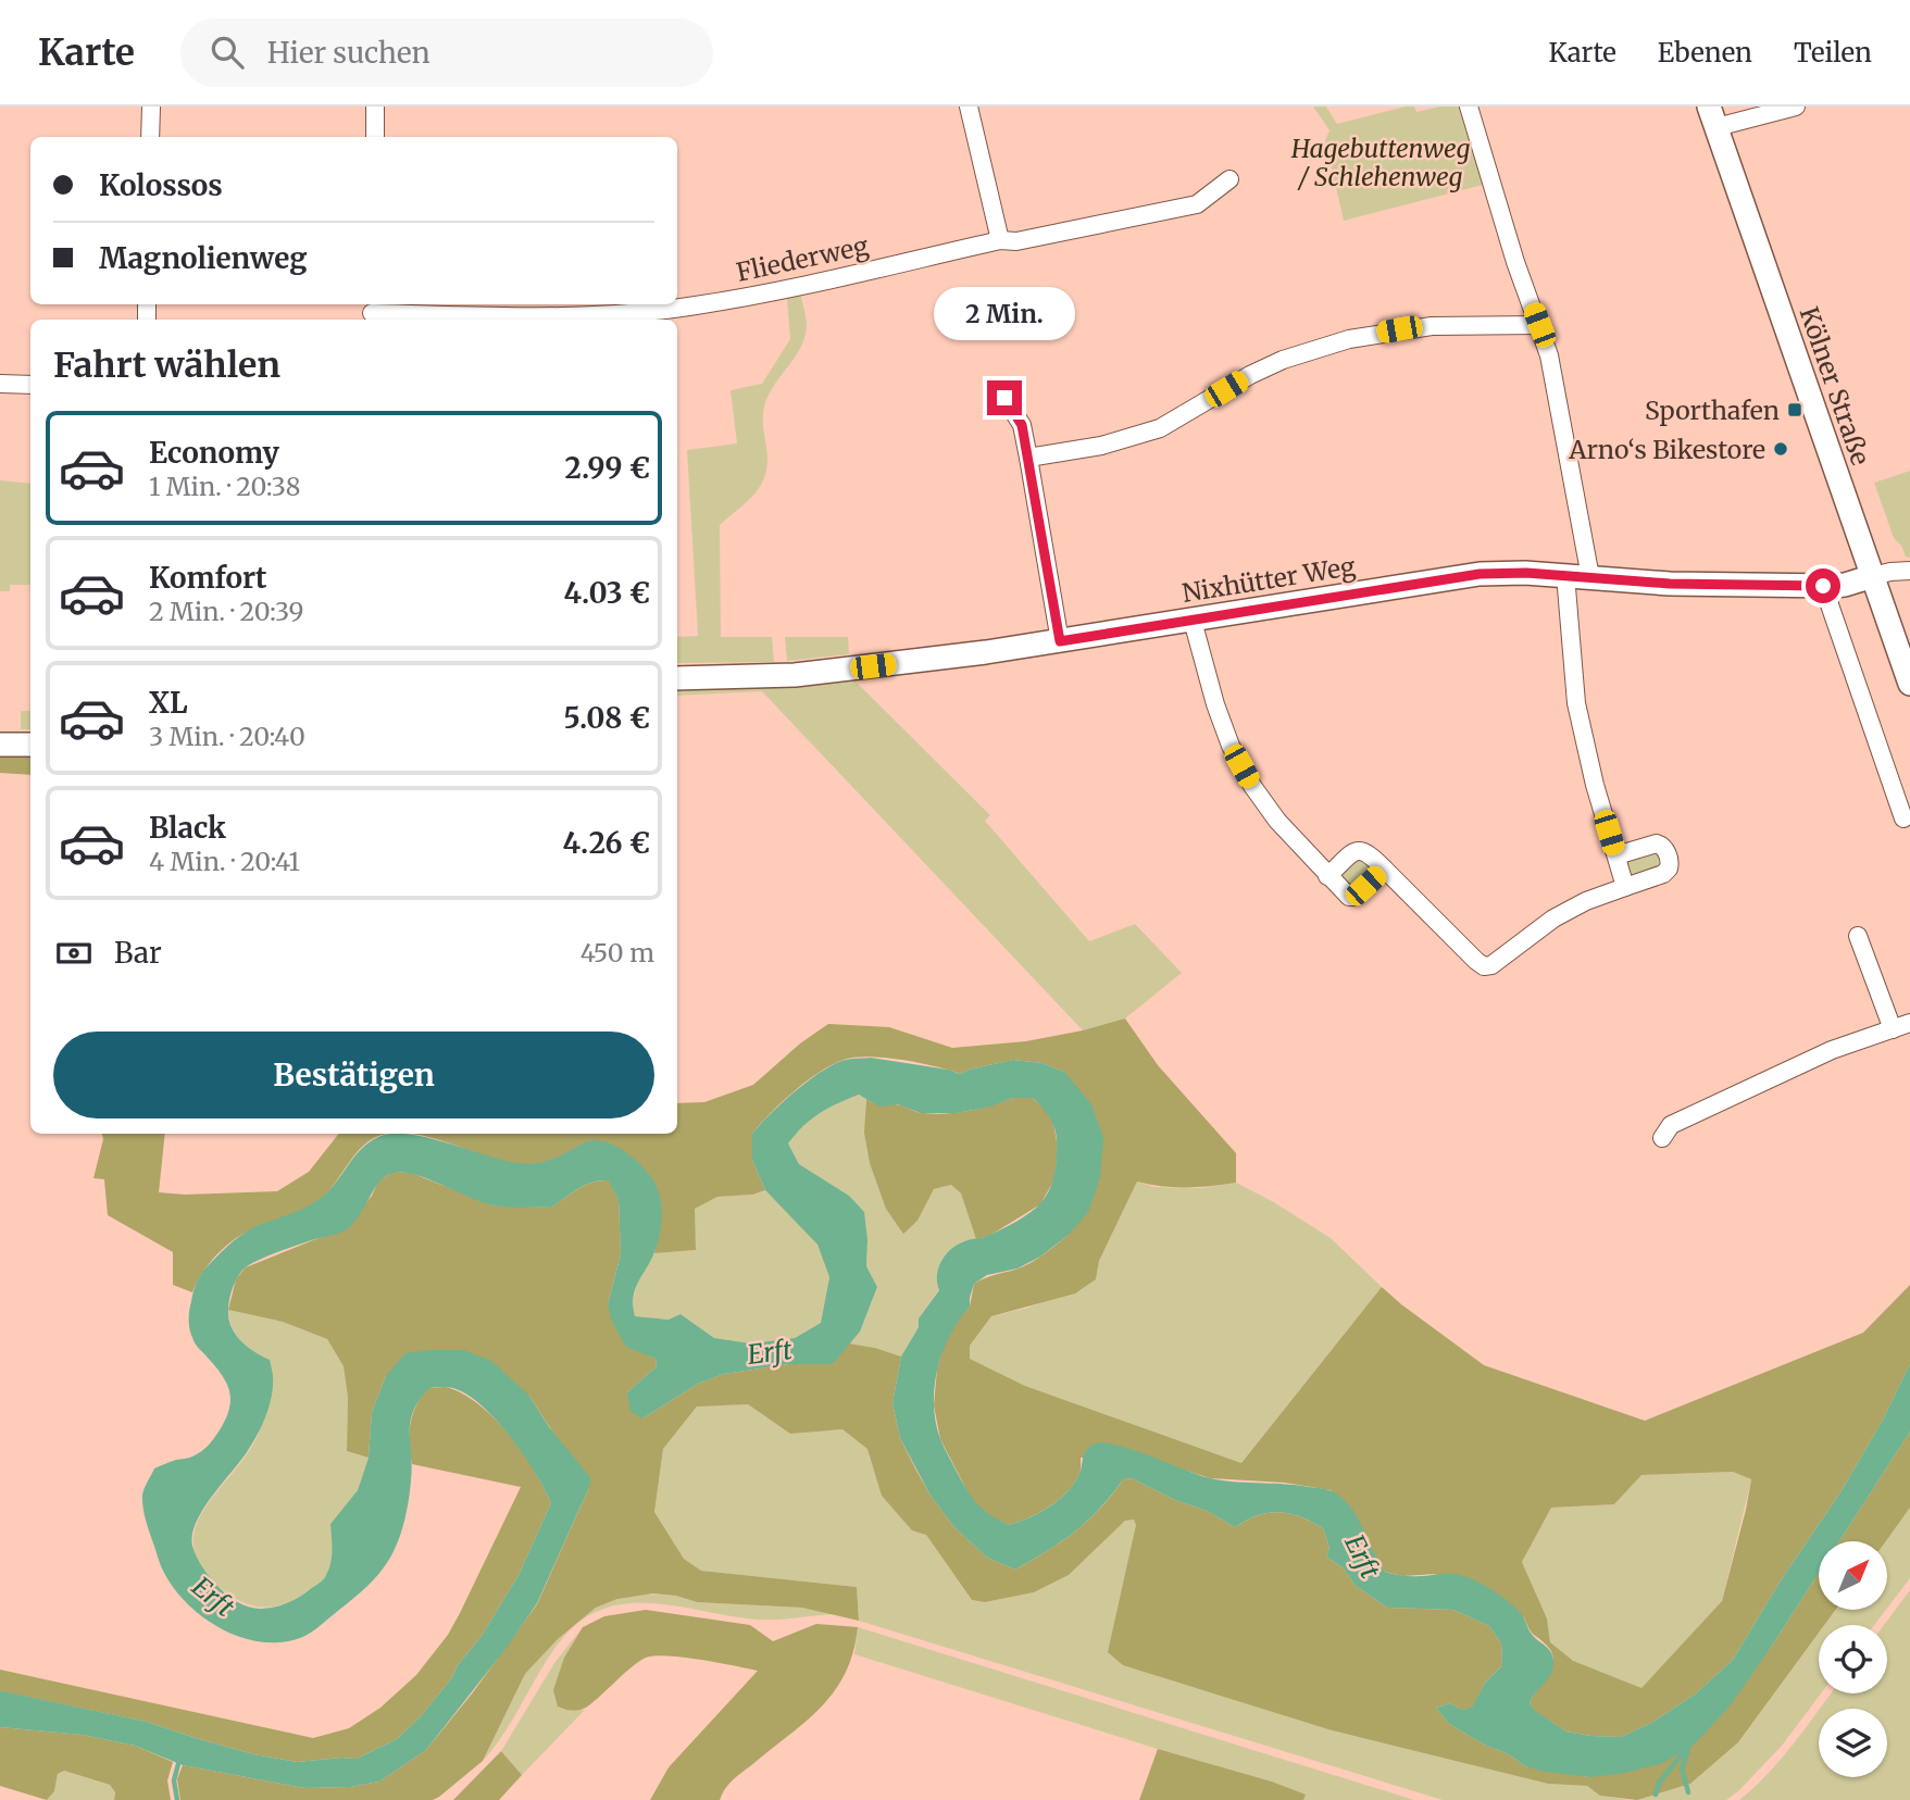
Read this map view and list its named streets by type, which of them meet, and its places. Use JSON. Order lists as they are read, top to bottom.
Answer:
{
  "streets": {
    "main road": ["Kölner Straße", "Nixhütter Weg"],
    "street": ["Fliederweg"]
  },
  "crossings": [
    ["Kölner Straße", "Nixhütter Weg"]
  ],
  "water": ["Erft"],
  "parks": ["Hagebuttenweg / Schlehenweg"],
  "places": {
    "transit": ["Sporthafen"],
    "other": ["Arno‘s Bikestore"]
  },
  "north": "top right",
  "page": {
    "header": "Karte",
    "search": "Hier suchen",
    "nav": ["Karte", "Ebenen", "Teilen"],
    "banner": ["Kolossos", "Magnolienweg"],
    "bubble": "2 Min.",
    "heading": "Fahrt wählen",
    "list": [
      {
        "name": "Economy",
        "note": "1 Min. · 20:38",
        "value": "2.99 €"
      },
      {
        "name": "Komfort",
        "note": "2 Min. · 20:39",
        "value": "4.03 €"
      },
      {
        "name": "XL",
        "note": "3 Min. · 20:40",
        "value": "5.08 €"
      },
      {
        "name": "Black",
        "note": "4 Min. · 20:41",
        "value": "4.26 €"
      }
    ],
    "pay": ["Bar", "450 m"],
    "buttons": "Bestätigen"
  }
}
